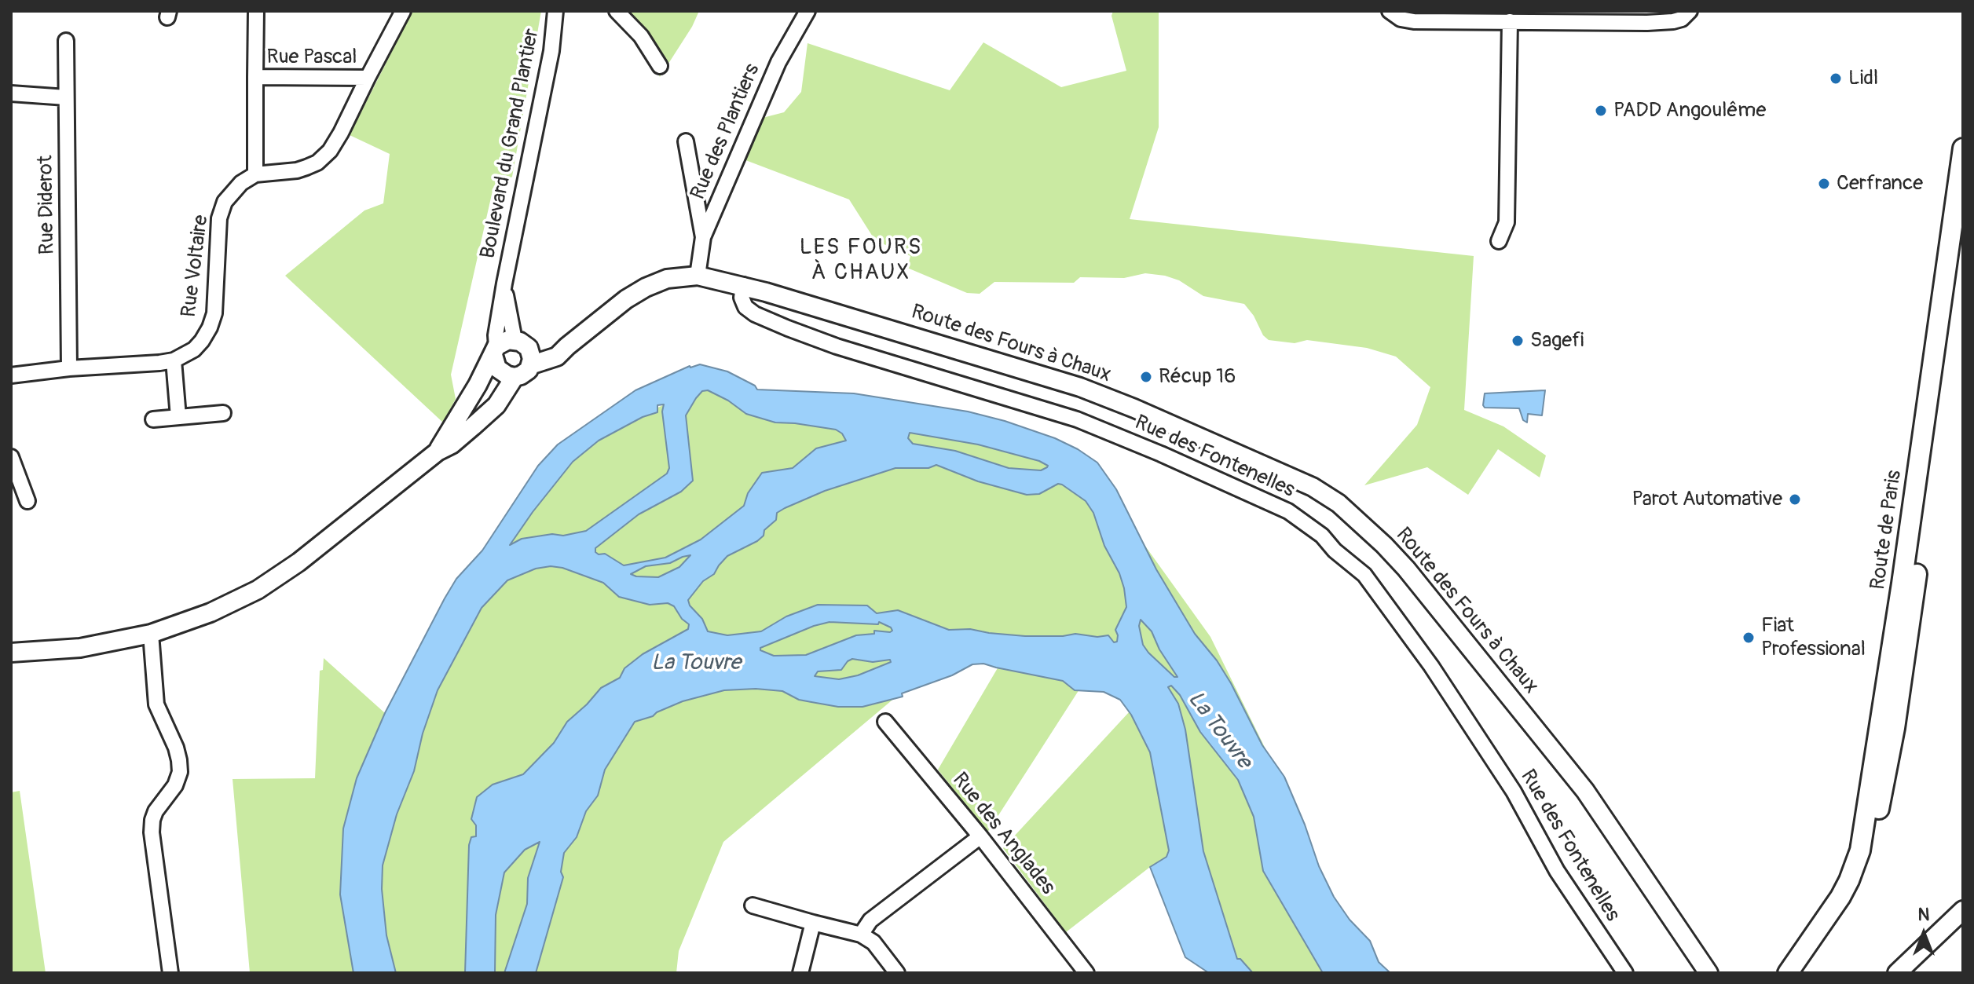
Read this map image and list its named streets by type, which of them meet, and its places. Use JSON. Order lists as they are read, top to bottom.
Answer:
{
  "streets": {
    "main road": ["Route de Paris"],
    "street": [
      "Rue Pascal",
      "Rue des Plantiers",
      "Boulevard du Grand Plantier",
      "Rue Diderot",
      "Rue Voltaire",
      "Route des Fours à Chaux",
      "Rue des Fontenelles",
      "Rue des Anglades"
    ]
  },
  "crossings": [
    ["Rue Pascal", "Rue Voltaire"],
    ["Rue des Plantiers", "Route des Fours à Chaux"],
    ["Boulevard du Grand Plantier", "Route des Fours à Chaux"],
    ["Rue Diderot", "Rue Voltaire"],
    ["Route des Fours à Chaux", "Rue des Fontenelles"]
  ],
  "districts": ["LES FOURS À CHAUX"],
  "water": ["La Touvre"],
  "places": [
    "Lidl",
    "PADD Angoulême",
    "Cerfrance",
    "Sagefi",
    "Récup 16",
    "Parot Automative",
    "Fiat Professional"
  ],
  "north": "top"
}
